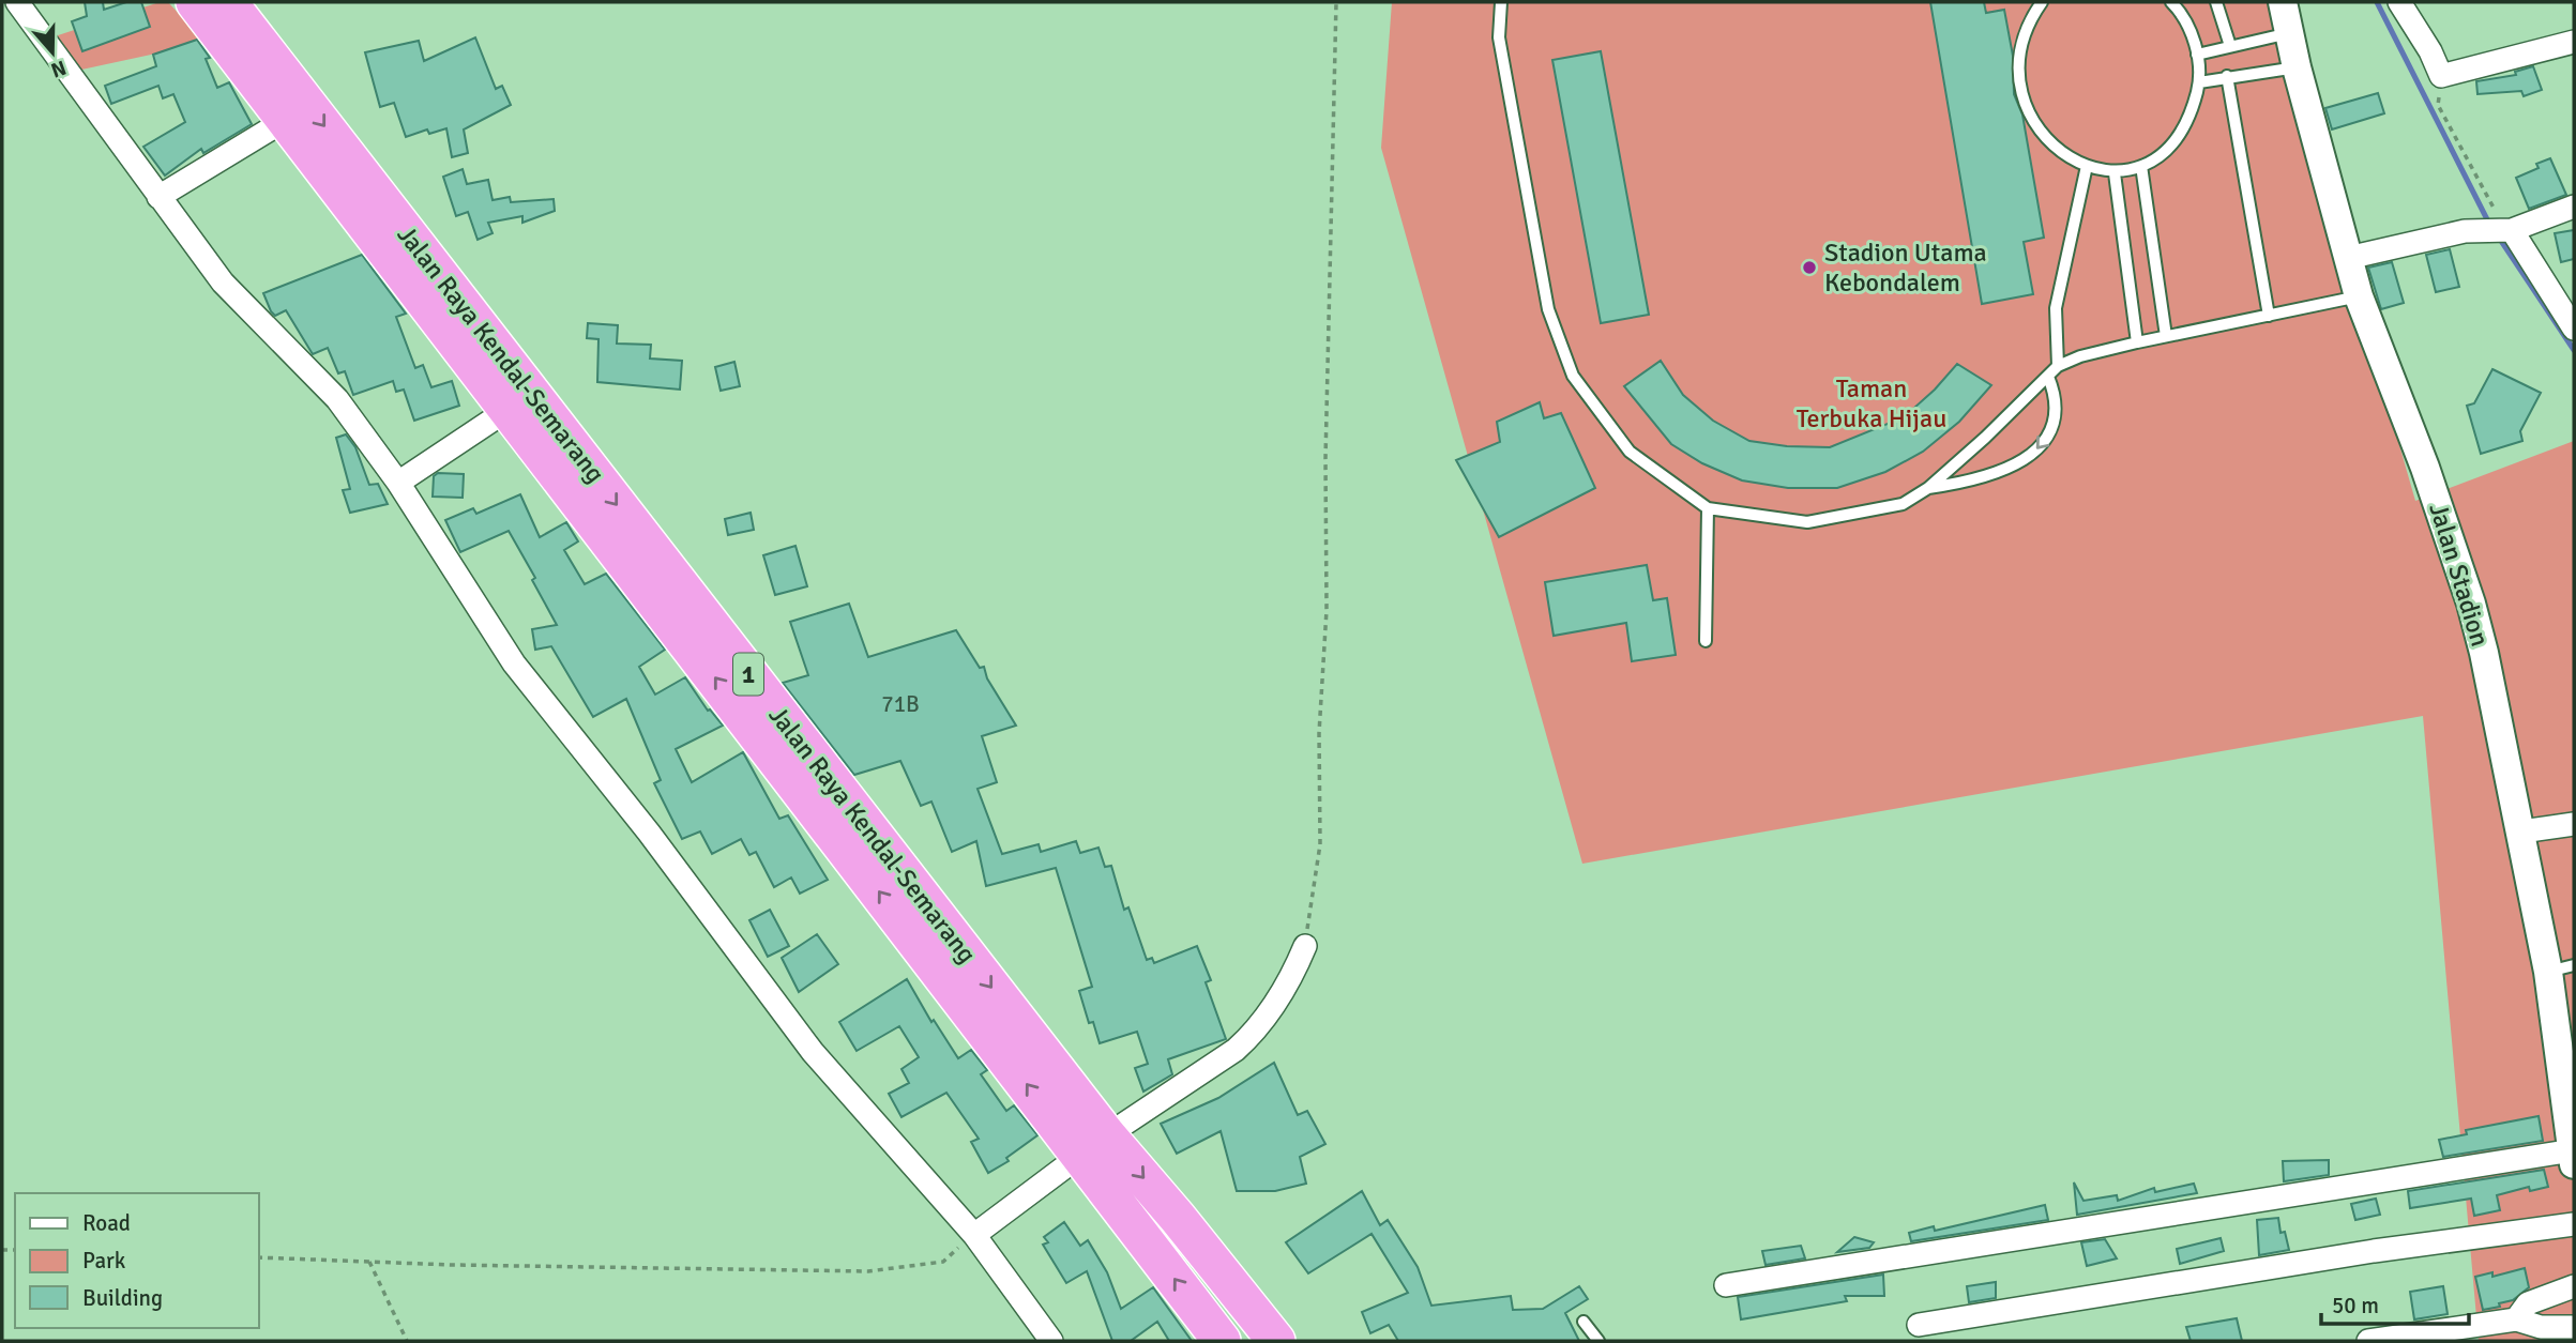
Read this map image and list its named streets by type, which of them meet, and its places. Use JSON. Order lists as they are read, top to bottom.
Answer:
{
  "streets": {
    "highway": ["Jalan Raya Kendal-Semarang", "1"],
    "street": ["Jalan Stadion"]
  },
  "parks": ["Taman Terbuka Hijau"],
  "places": ["Stadion Utama Kebondalem"],
  "house_numbers": ["71B"],
  "legend": ["Road", "Park", "Building"],
  "scale_bar": "50 m",
  "north": "bottom"
}
